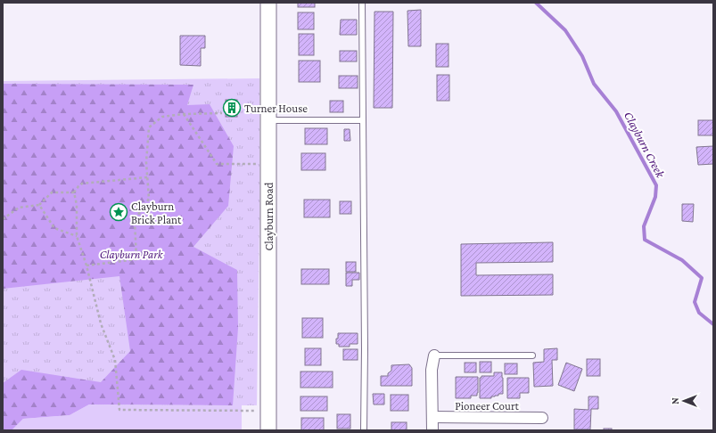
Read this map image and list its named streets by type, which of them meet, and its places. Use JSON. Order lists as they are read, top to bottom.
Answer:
{
  "streets": {
    "street": ["Clayburn Road", "Pioneer Court"]
  },
  "water": ["Clayburn Creek"],
  "parks": ["Clayburn Park"],
  "places": {
    "building": ["Turner House"],
    "place": ["Clayburn Brick Plant"]
  },
  "north": "left"
}
